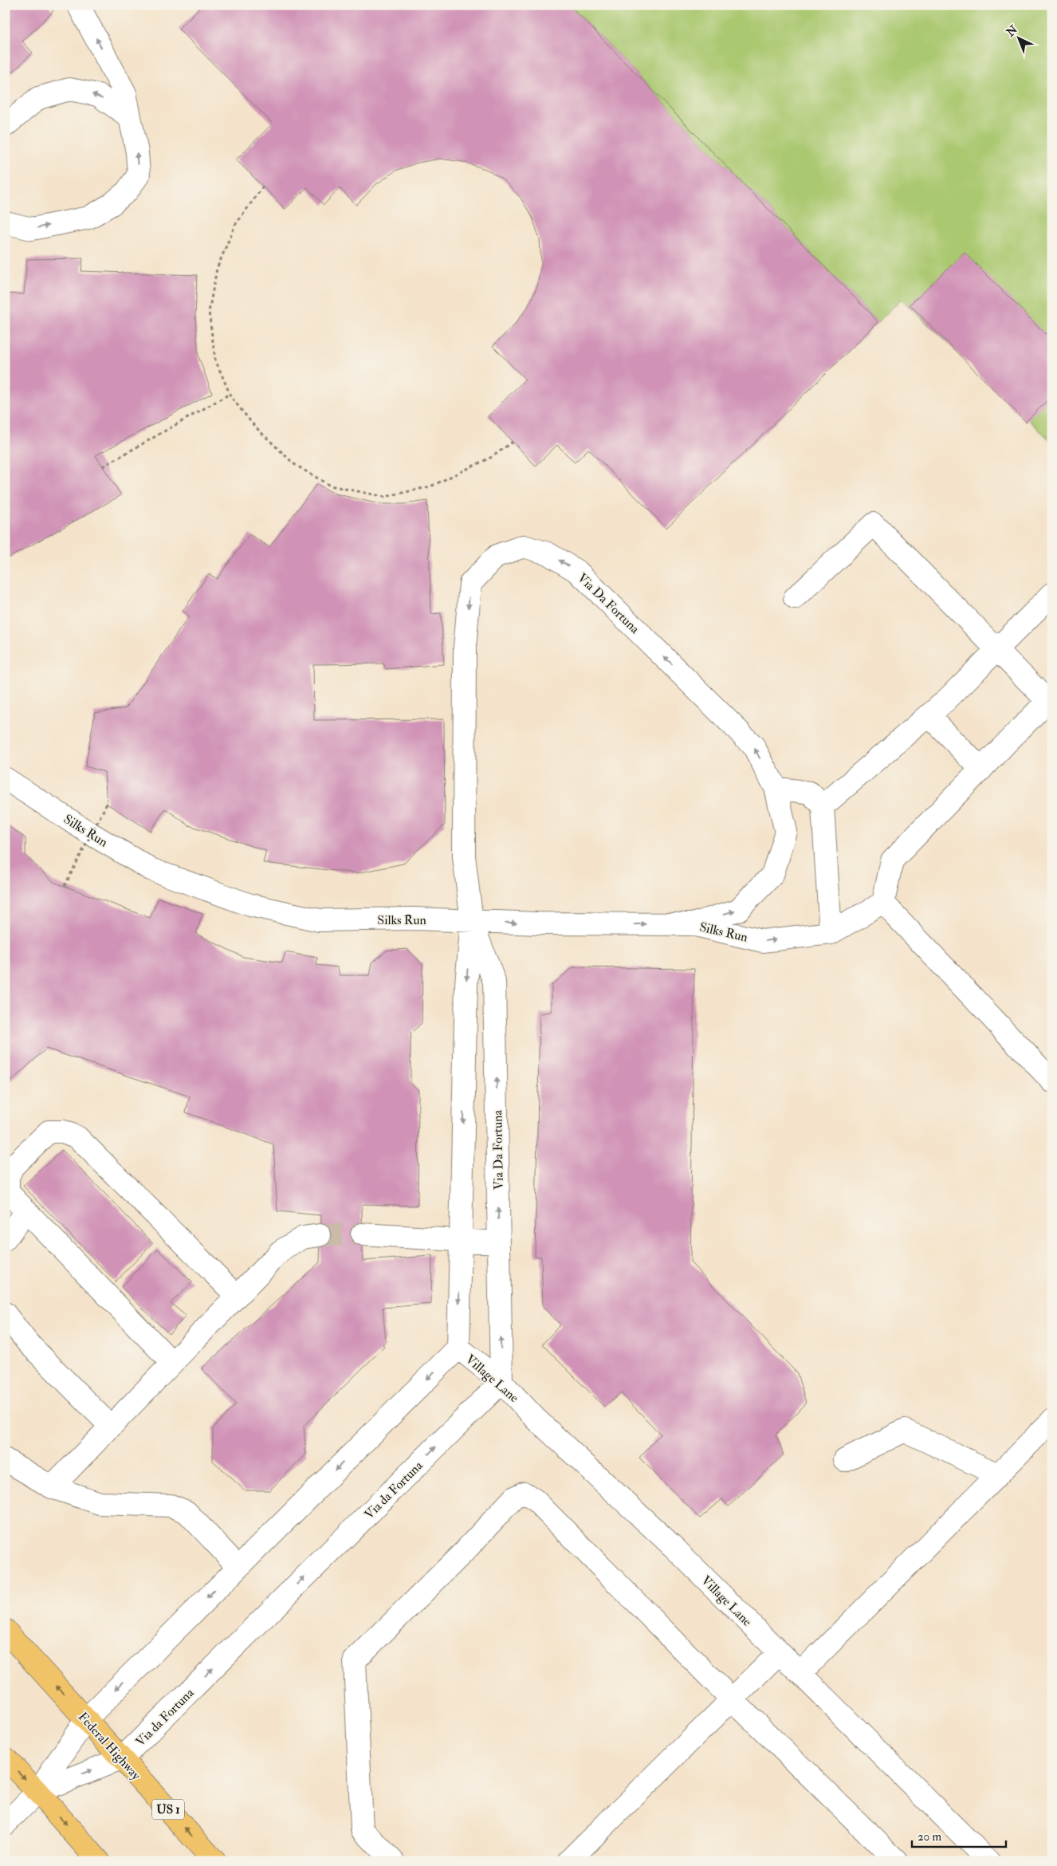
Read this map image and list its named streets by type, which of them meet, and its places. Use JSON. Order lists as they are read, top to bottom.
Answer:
{
  "streets": {
    "main road": ["Federal Highway", "US 1"],
    "street": [
      "Via Da Fortuna",
      "Silks Run",
      "Village Lane",
      "Via da Fortuna"
    ]
  },
  "crossings": [
    ["Via Da Fortuna", "Silks Run"],
    ["Via Da Fortuna", "Village Lane"],
    ["Via Da Fortuna", "Via da Fortuna"],
    ["Village Lane", "Via da Fortuna"],
    ["Via da Fortuna", "Federal Highway"]
  ],
  "one_way": ["Silks Run"],
  "scale_bar": "20 m",
  "north": "top left"
}
